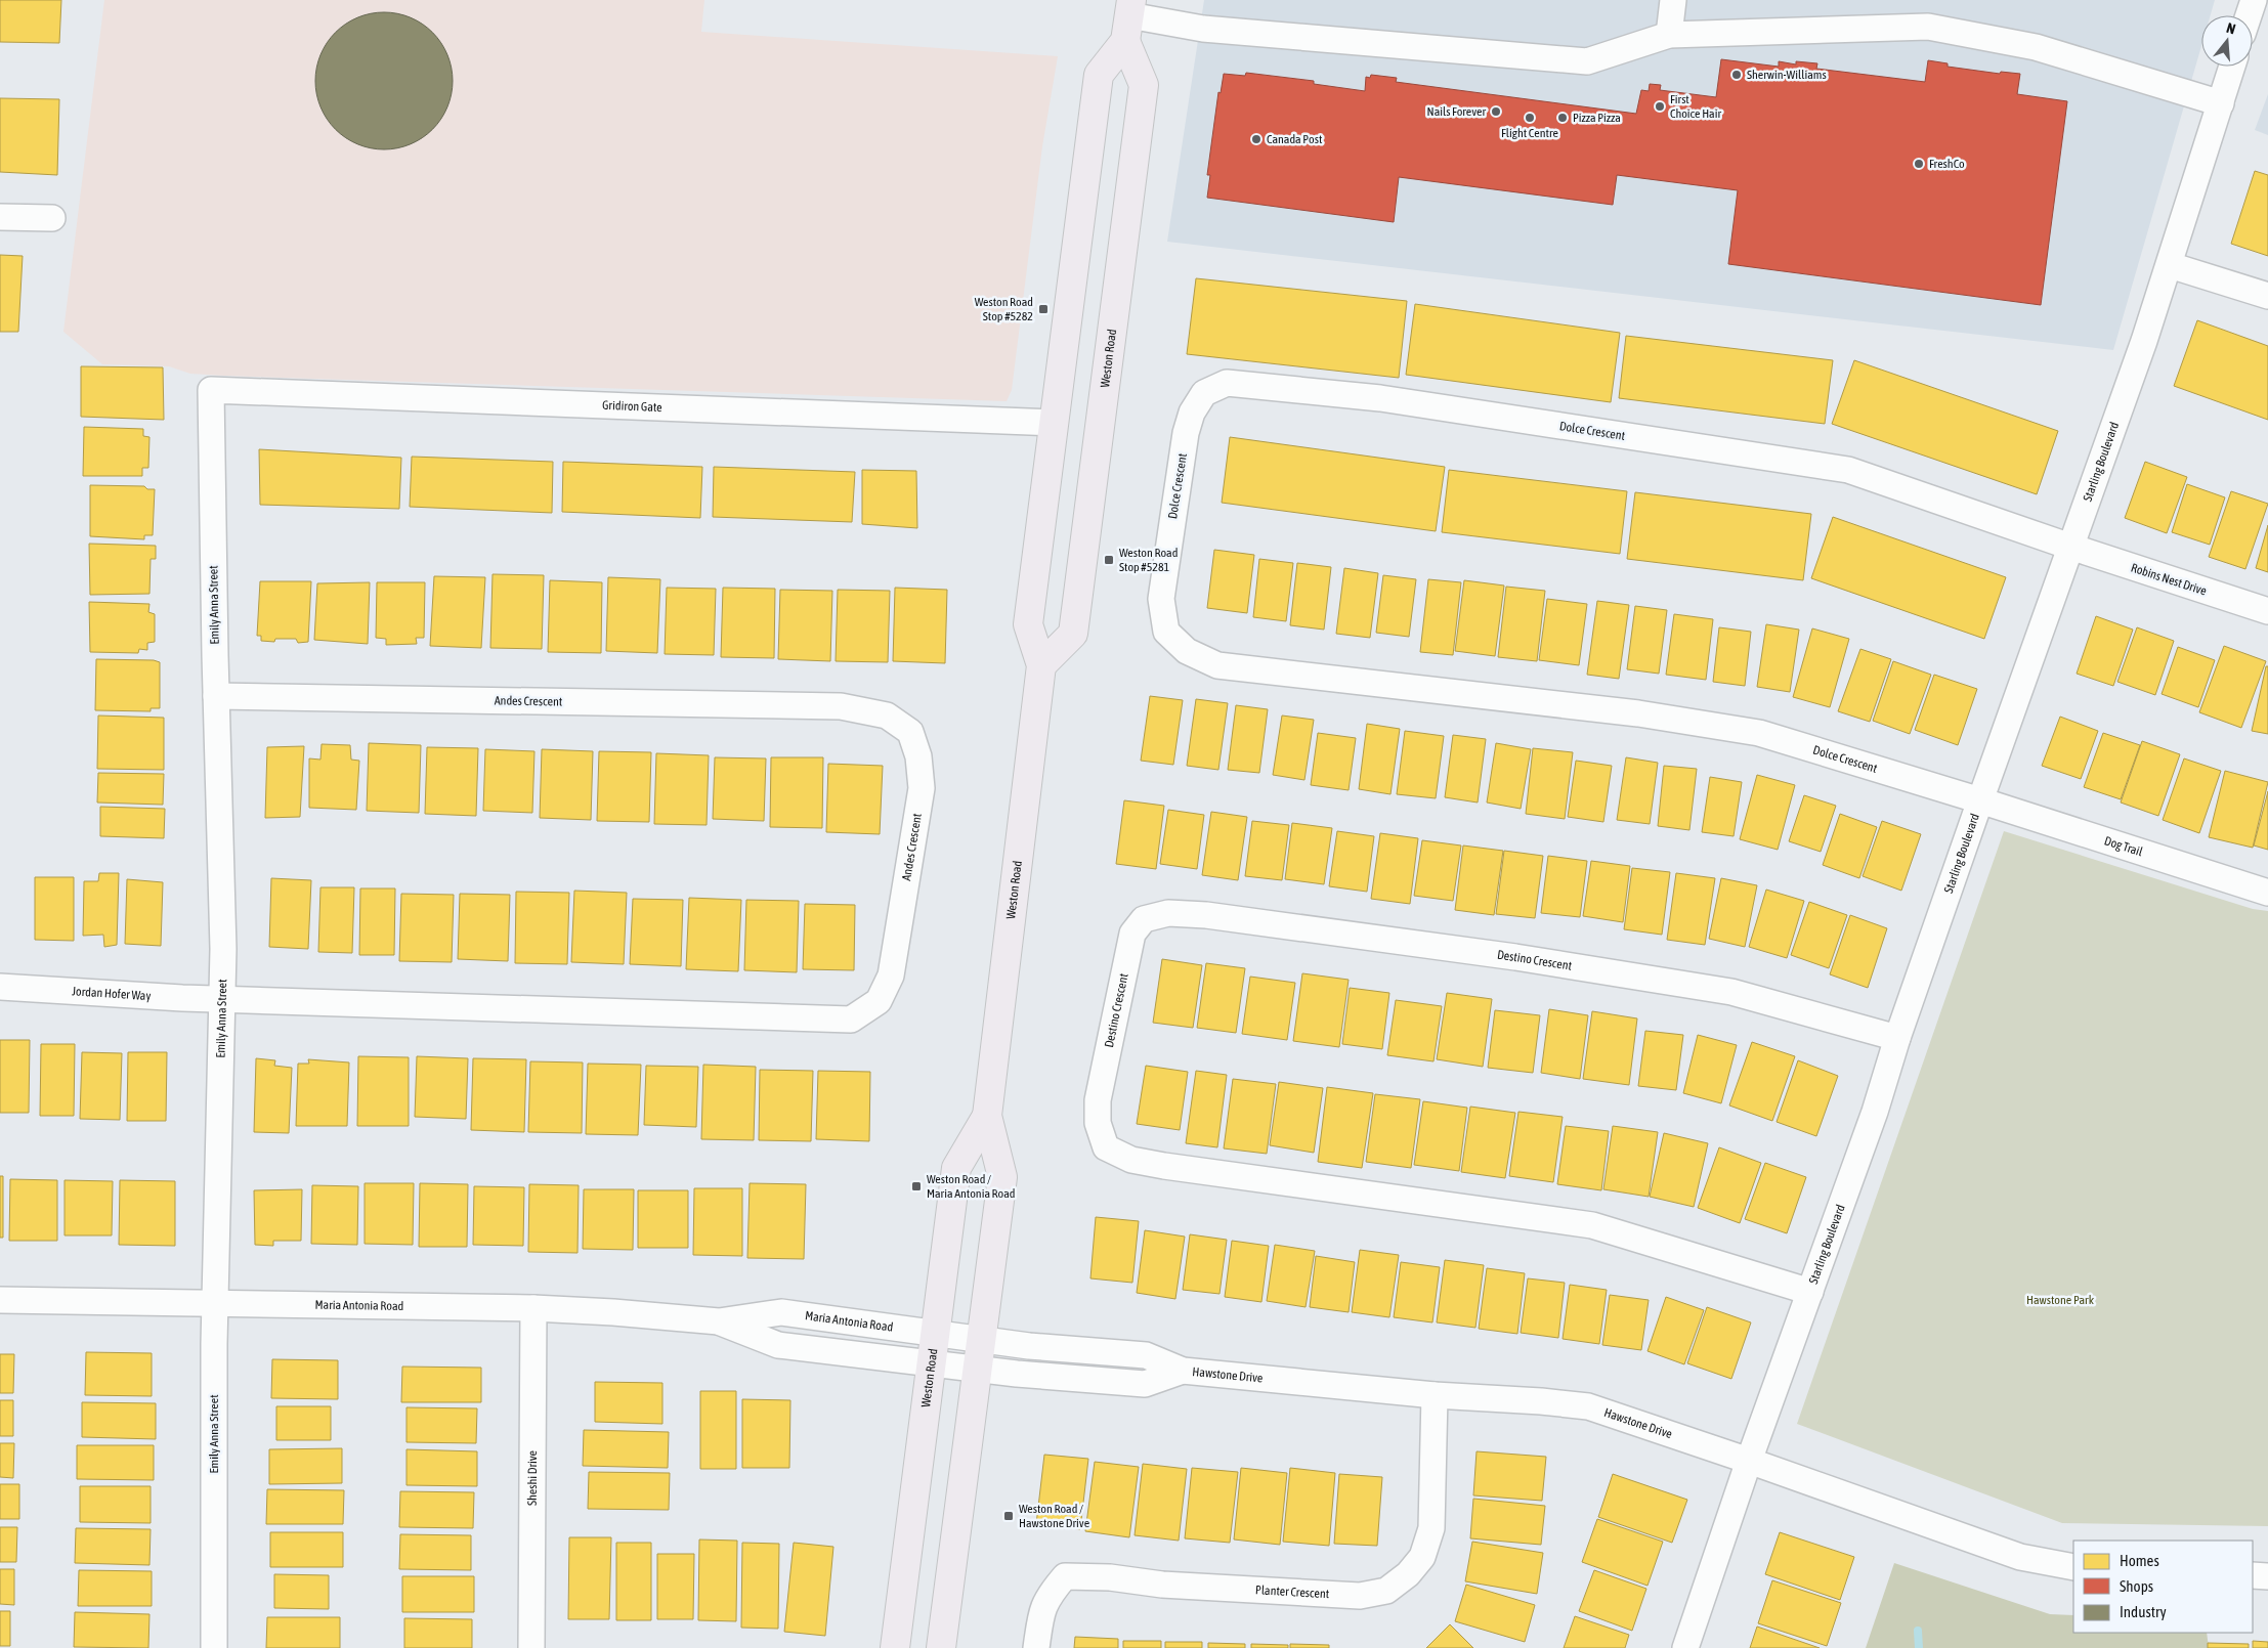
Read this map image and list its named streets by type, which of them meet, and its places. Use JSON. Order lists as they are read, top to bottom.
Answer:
{
  "streets": {
    "main road": ["Weston Road"],
    "street": [
      "Gridiron Gate",
      "Dolce Crescent",
      "Starling Boulevard",
      "Robins Nest Drive",
      "Emily Anna Street",
      "Andes Crescent",
      "Dog Trail",
      "Destino Crescent",
      "Jordan Hofer Way",
      "Maria Antonia Road",
      "Hawstone Drive",
      "Sheshi Drive",
      "Planter Crescent"
    ]
  },
  "crossings": [
    ["Weston Road", "Gridiron Gate"],
    ["Weston Road", "Maria Antonia Road"],
    ["Weston Road", "Hawstone Drive"],
    ["Gridiron Gate", "Emily Anna Street"],
    ["Dolce Crescent", "Starling Boulevard"],
    ["Dolce Crescent", "Robins Nest Drive"],
    ["Dolce Crescent", "Dog Trail"],
    ["Starling Boulevard", "Robins Nest Drive"],
    ["Starling Boulevard", "Dog Trail"],
    ["Starling Boulevard", "Destino Crescent"],
    ["Starling Boulevard", "Hawstone Drive"],
    ["Emily Anna Street", "Andes Crescent"],
    ["Emily Anna Street", "Jordan Hofer Way"],
    ["Emily Anna Street", "Maria Antonia Road"],
    ["Andes Crescent", "Jordan Hofer Way"],
    ["Maria Antonia Road", "Hawstone Drive"],
    ["Maria Antonia Road", "Sheshi Drive"],
    ["Hawstone Drive", "Planter Crescent"]
  ],
  "parks": ["Hawstone Park"],
  "places": {
    "other": [
      "Sherwin-Williams",
      "First Choice Hair",
      "Nails Forever",
      "Flight Centre",
      "Pizza Pizza",
      "Canada Post",
      "FreshCo"
    ],
    "transit": [
      "Weston Road Stop #5282",
      "Weston Road Stop #5281",
      "Weston Road / Maria Antonia Road",
      "Weston Road / Hawstone Drive"
    ]
  },
  "legend": ["Homes", "Shops", "Industry"],
  "north": "top"
}
